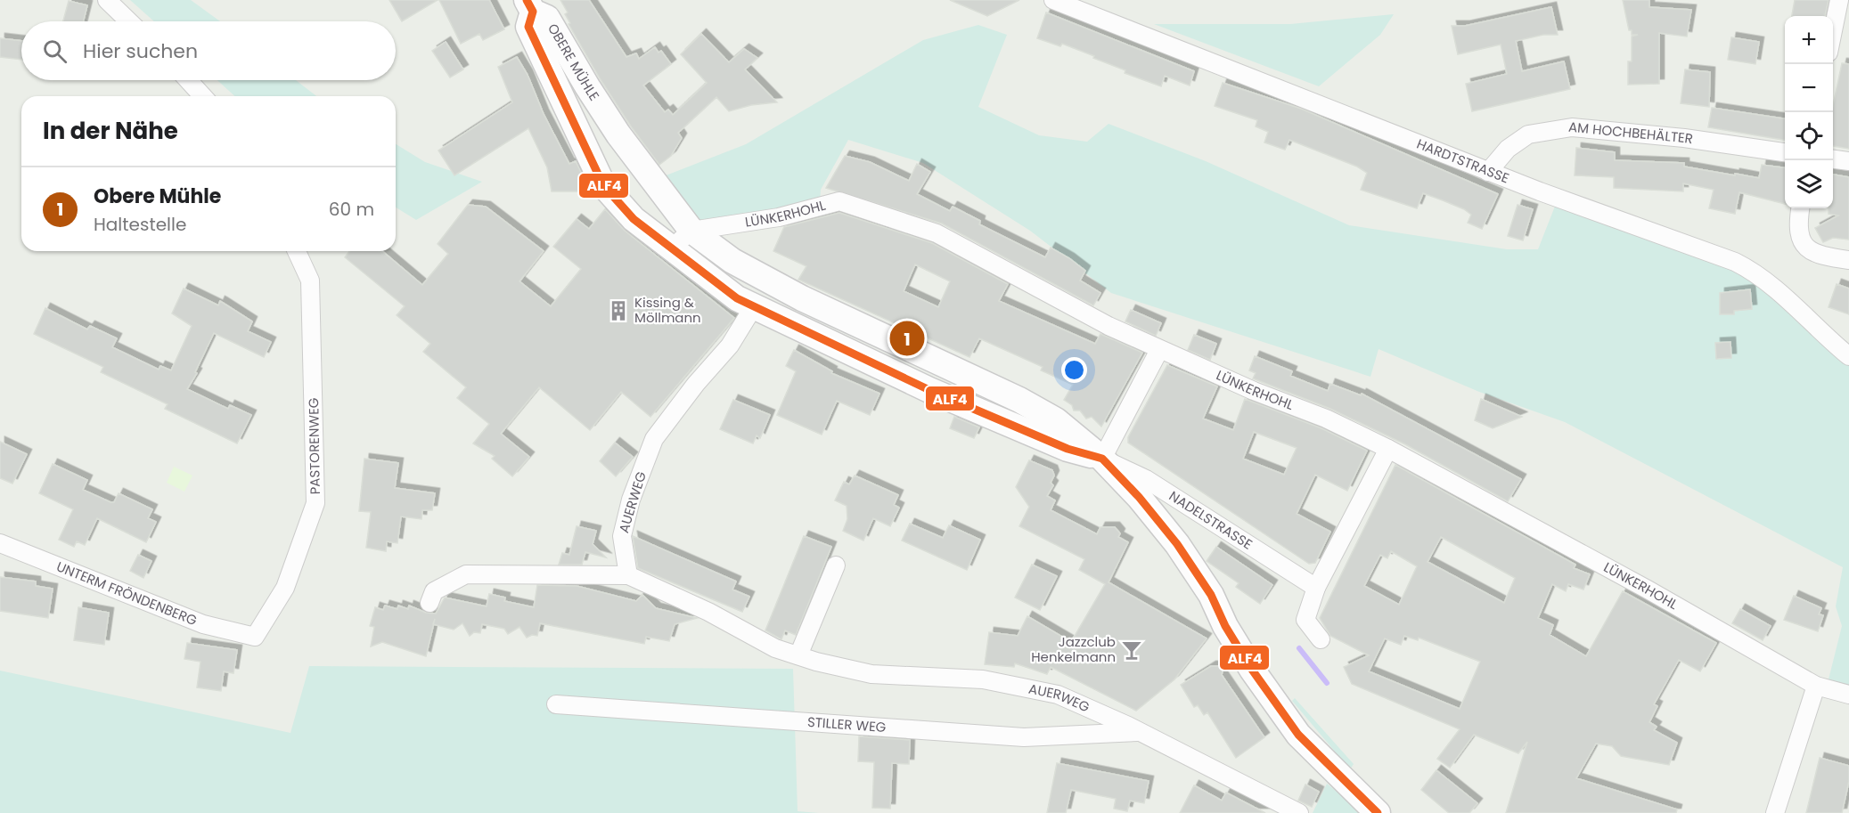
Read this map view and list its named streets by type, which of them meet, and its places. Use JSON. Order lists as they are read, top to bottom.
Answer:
{
  "streets": {
    "main road": ["OBERE MÜHLE"],
    "street": [
      "AM HOCHBEHÄLTER",
      "HARDTSTRASSE",
      "LÜNKERHOHL",
      "PASTORENWEG",
      "AUERWEG",
      "NADELSTRASSE",
      "UNTERM FRÖNDENBERG",
      "STILLER WEG"
    ]
  },
  "crossings": [
    ["OBERE MÜHLE", "LÜNKERHOHL"],
    ["OBERE MÜHLE", "AUERWEG"],
    ["OBERE MÜHLE", "NADELSTRASSE"],
    ["AM HOCHBEHÄLTER", "HARDTSTRASSE"],
    ["PASTORENWEG", "UNTERM FRÖNDENBERG"],
    ["AUERWEG", "STILLER WEG"]
  ],
  "places": {
    "building": ["Kissing & Möllmann"],
    "bar": ["Jazzclub Henkelmann"]
  },
  "lines": ["transit line ALF4"],
  "page": {
    "map_buttons": ["+", "−"],
    "search": "Hier suchen",
    "heading": "In der Nähe",
    "list": [
      {
        "mark": "1",
        "name": "Obere Mühle",
        "note": "Haltestelle",
        "value": "60 m"
      }
    ],
    "pins": "1"
  }
}
